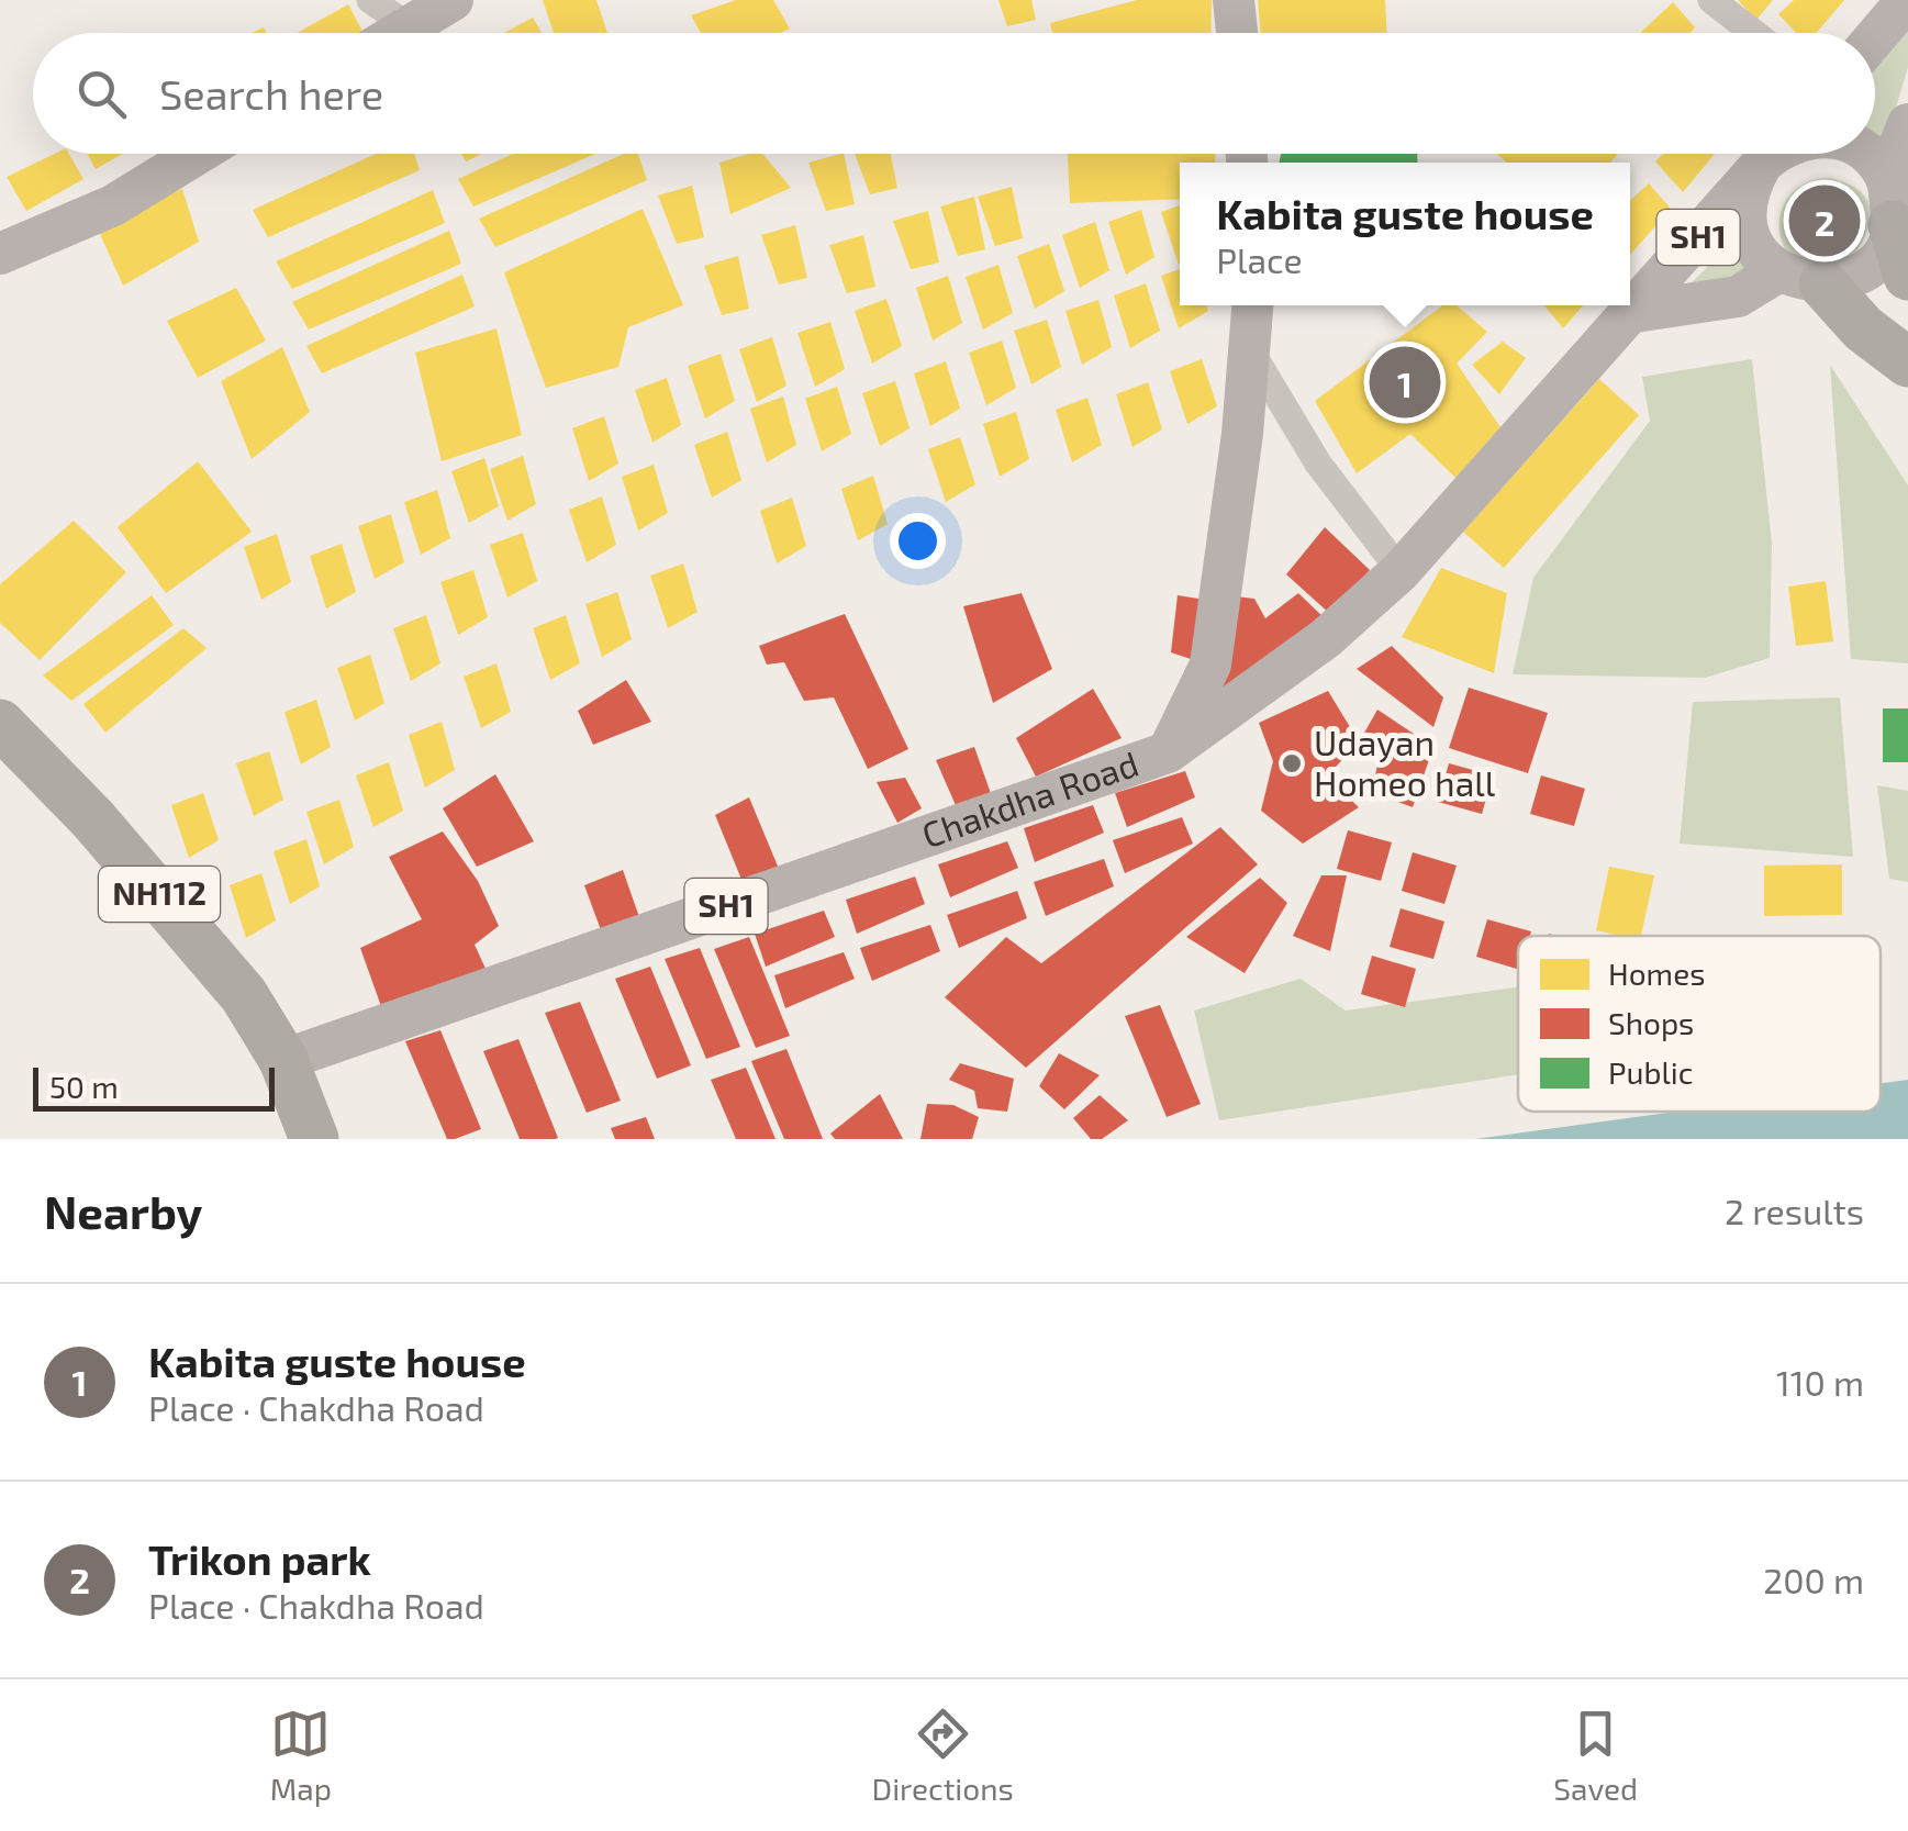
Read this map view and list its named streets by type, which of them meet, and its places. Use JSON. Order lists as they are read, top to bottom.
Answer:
{
  "streets": {
    "highway": ["NH112"],
    "main road": ["SH1", "Chakdha Road"]
  },
  "crossings": [
    ["SH1", "Chakdha Road"],
    ["Chakdha Road", "NH112"]
  ],
  "places": ["Udayan Homeo hall"],
  "legend": ["Homes", "Shops", "Public"],
  "scale_bar": "50 m",
  "page": {
    "search": "Search here",
    "popup": ["Kabita guste house", "Place"],
    "pins": ["2", "1"],
    "scale": "50 m",
    "heading": ["Nearby", "2 results"],
    "list": [
      {
        "mark": "1",
        "name": "Kabita guste house",
        "note": "Place · Chakdha Road",
        "value": "110 m"
      },
      {
        "mark": "2",
        "name": "Trikon park",
        "note": "Place · Chakdha Road",
        "value": "200 m"
      }
    ],
    "nav": ["Map", "Directions", "Saved"]
  }
}
